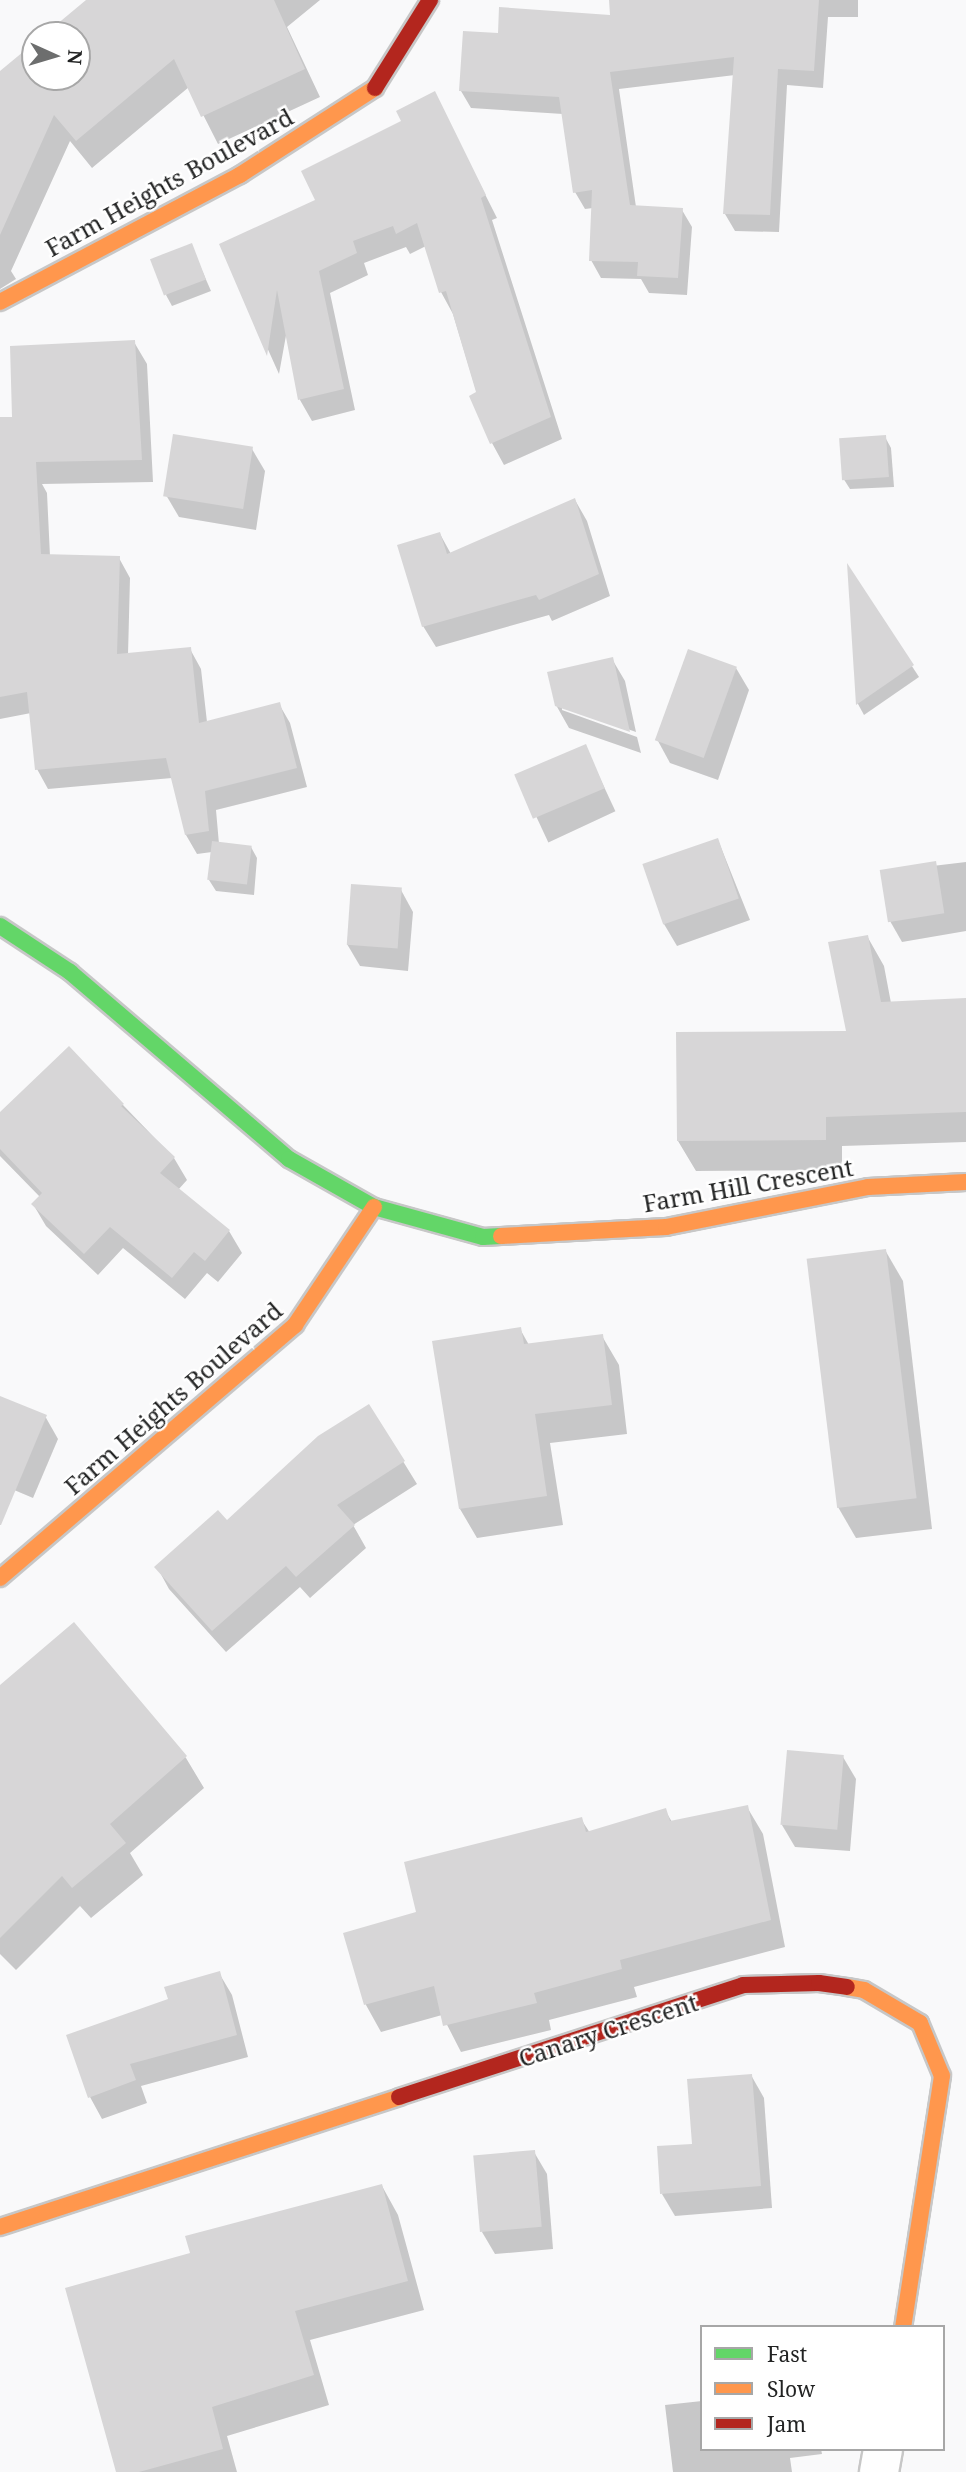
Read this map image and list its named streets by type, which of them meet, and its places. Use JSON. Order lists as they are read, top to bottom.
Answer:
{
  "streets": {
    "street": ["Farm Heights Boulevard", "Farm Hill Crescent", "Canary Crescent"]
  },
  "crossings": [
    ["Farm Heights Boulevard", "Farm Hill Crescent"]
  ],
  "legend": ["Fast", "Slow", "Jam"],
  "north": "right"
}
